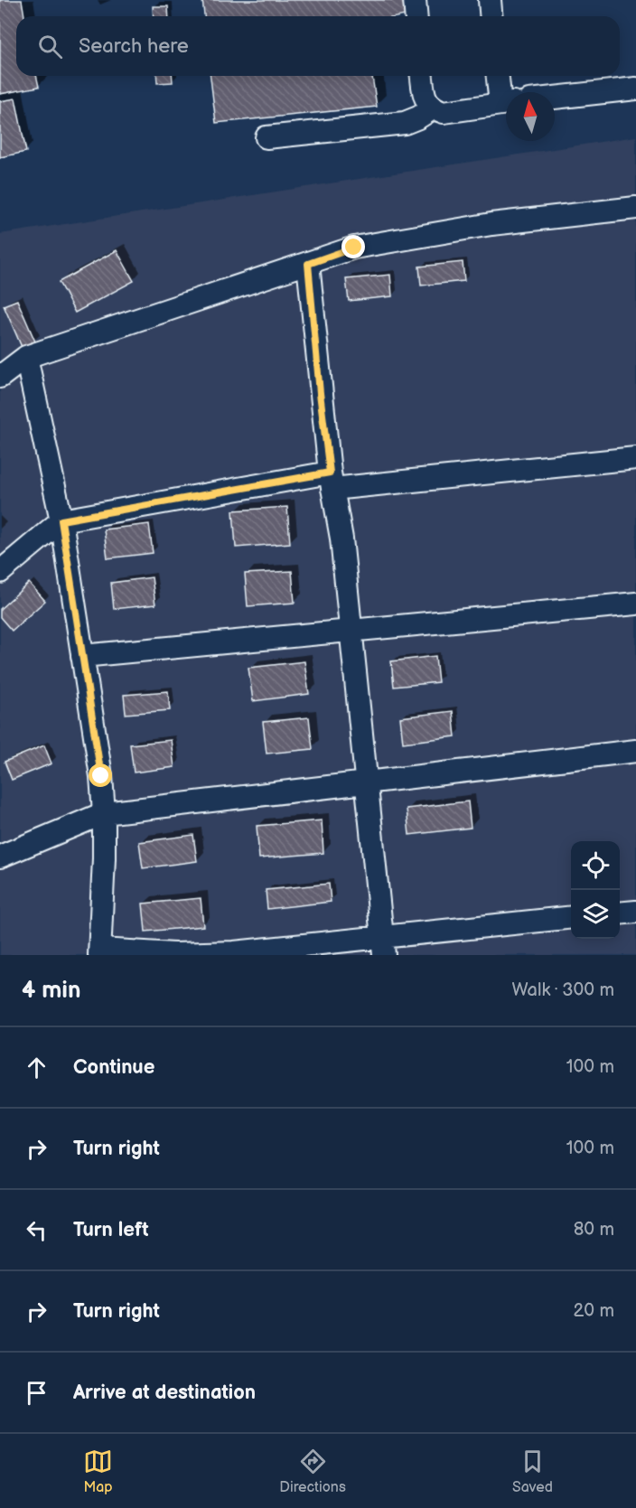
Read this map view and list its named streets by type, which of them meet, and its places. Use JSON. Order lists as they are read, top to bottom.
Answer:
{
  "north": "top",
  "page": {
    "search": "Search here",
    "heading": ["4 min", "Walk · 300 m"],
    "list": [
      ["Continue", "100 m"],
      ["Turn right", "100 m"],
      ["Turn left", "80 m"],
      ["Turn right", "20 m"],
      "Arrive at destination"
    ],
    "nav": ["Map", "Directions", "Saved"]
  }
}
